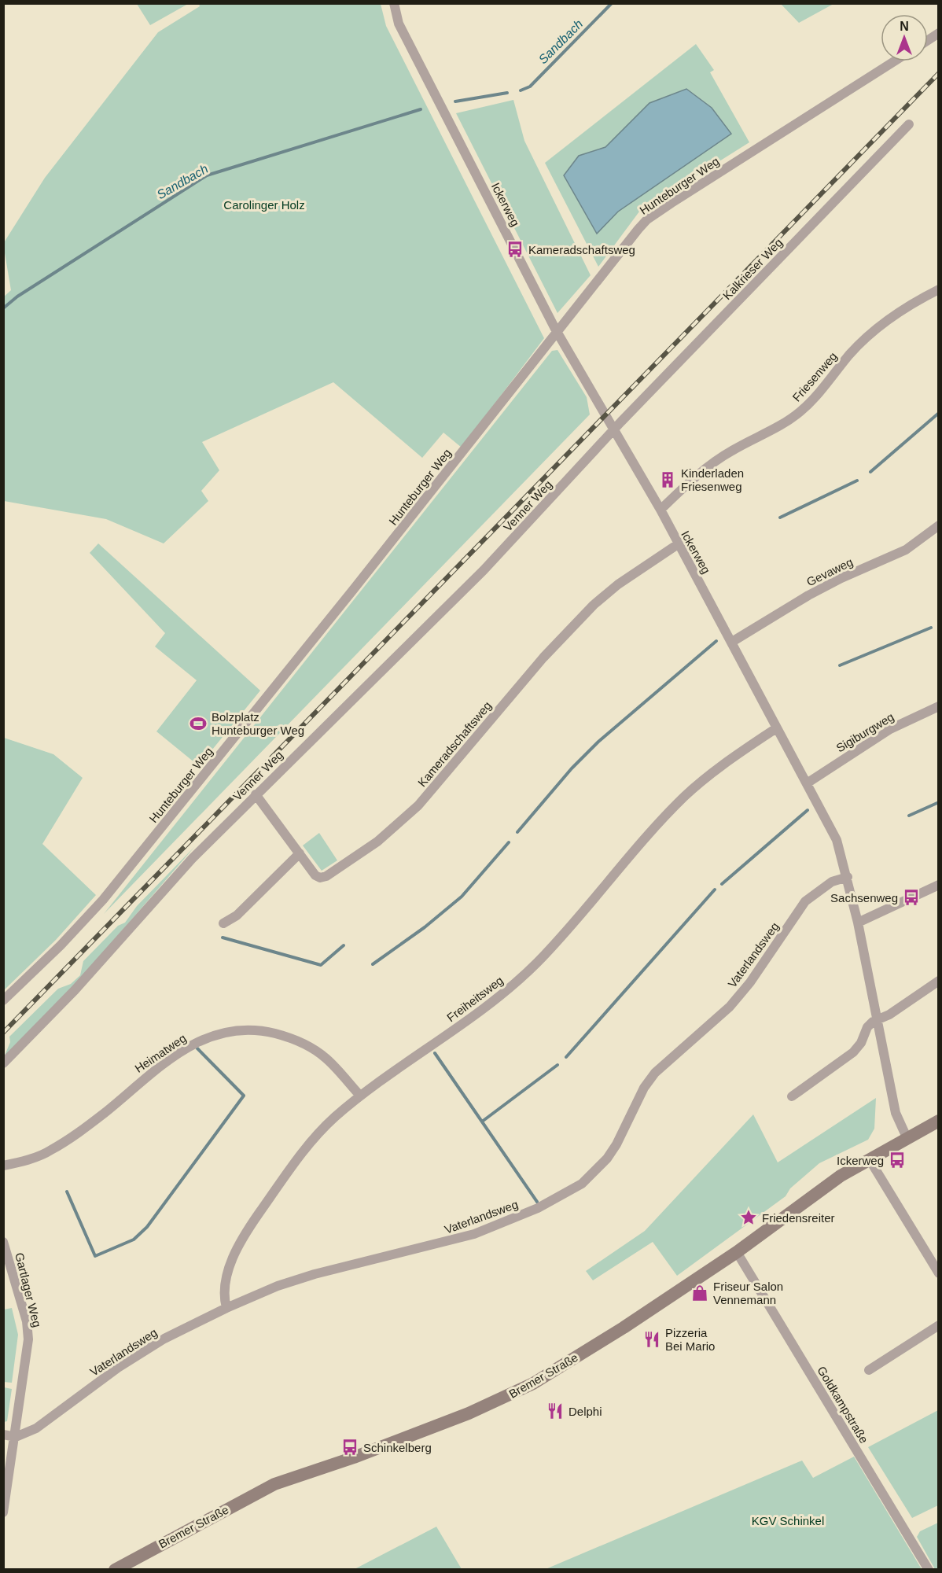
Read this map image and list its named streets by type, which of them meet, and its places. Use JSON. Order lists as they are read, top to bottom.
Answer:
{
  "streets": {
    "main road": ["Bremer Straße"],
    "street": [
      "Hunteburger Weg",
      "Ickerweg",
      "Kalkrieser Weg",
      "Friesenweg",
      "Venner Weg",
      "Gevaweg",
      "Sigiburgweg",
      "Kameradschaftsweg",
      "Vaterlandsweg",
      "Freiheitsweg",
      "Heimatweg",
      "Gartlager Weg",
      "Goldkampstraße"
    ]
  },
  "crossings": [
    ["Hunteburger Weg", "Ickerweg"],
    ["Ickerweg", "Kalkrieser Weg"],
    ["Ickerweg", "Friesenweg"],
    ["Ickerweg", "Venner Weg"],
    ["Ickerweg", "Gevaweg"],
    ["Ickerweg", "Sigiburgweg"],
    ["Ickerweg", "Kameradschaftsweg"],
    ["Ickerweg", "Vaterlandsweg"],
    ["Ickerweg", "Freiheitsweg"],
    ["Ickerweg", "Bremer Straße"],
    ["Kalkrieser Weg", "Venner Weg"],
    ["Venner Weg", "Kameradschaftsweg"],
    ["Vaterlandsweg", "Freiheitsweg"],
    ["Vaterlandsweg", "Gartlager Weg"],
    ["Freiheitsweg", "Heimatweg"],
    ["Bremer Straße", "Goldkampstraße"]
  ],
  "water": ["Sandbach"],
  "parks": ["Carolinger Holz", "KGV Schinkel"],
  "places": {
    "bus stop": [
      "Kameradschaftsweg",
      "Sachsenweg",
      "Ickerweg",
      "Schinkelberg"
    ],
    "building": ["Kinderladen Friesenweg"],
    "sports": ["Bolzplatz Hunteburger Weg"],
    "place": ["Friedensreiter"],
    "shop": ["Friseur Salon Vennemann"],
    "restaurant": ["Pizzeria Bei Mario", "Delphi"]
  },
  "north": "top"
}
